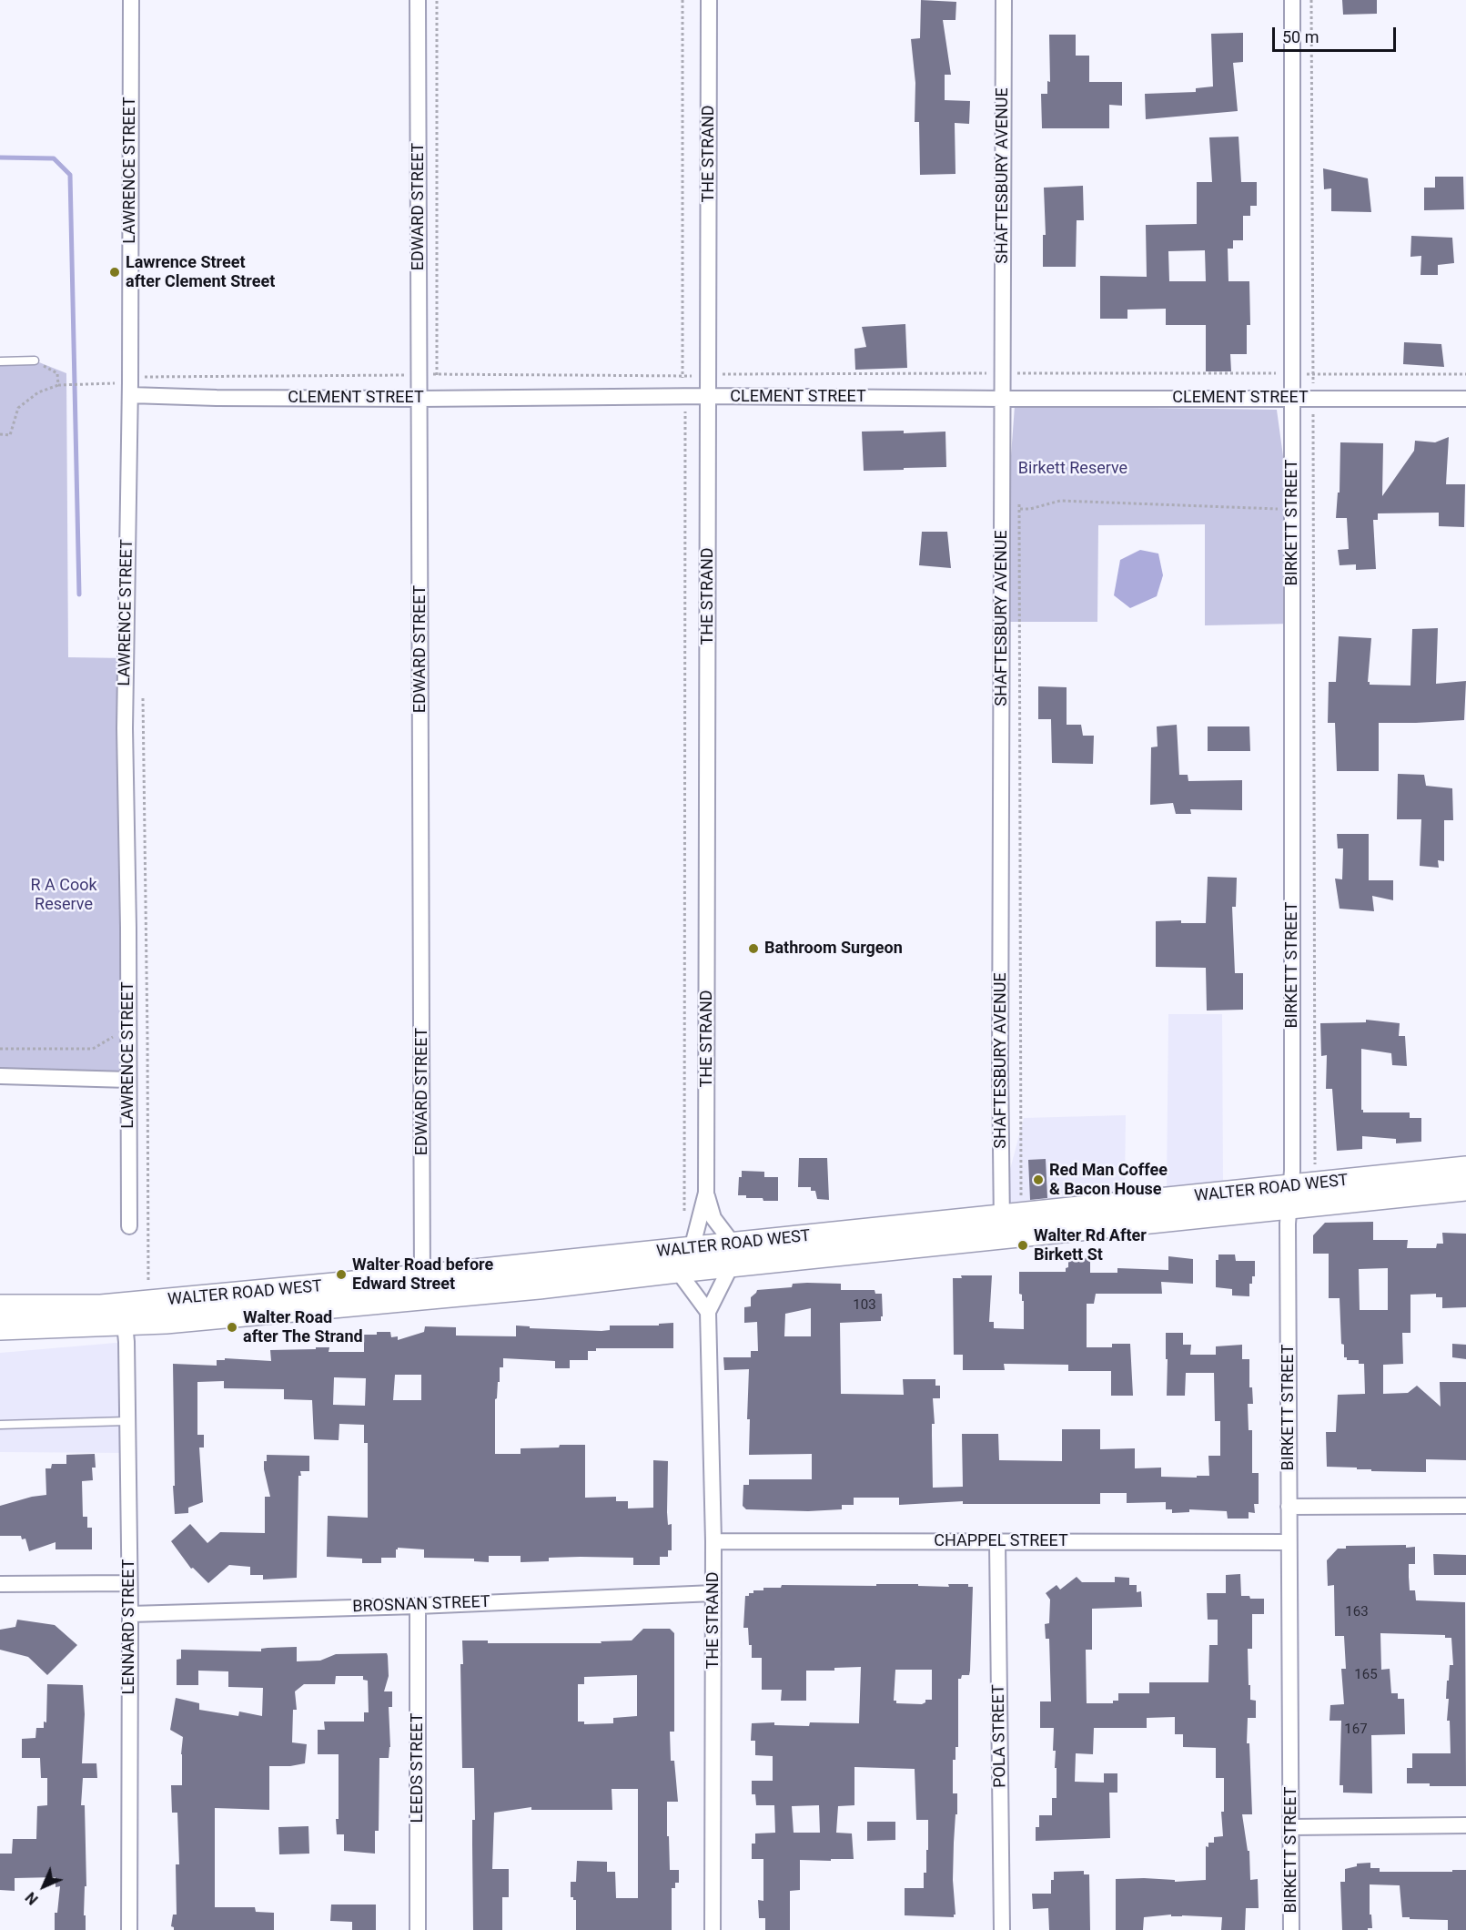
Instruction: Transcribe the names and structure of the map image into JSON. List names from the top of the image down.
{
  "streets": {
    "main road": ["WALTER ROAD WEST"],
    "street": [
      "THE STRAND",
      "LAWRENCE STREET",
      "SHAFTESBURY AVENUE",
      "EDWARD STREET",
      "CLEMENT STREET",
      "BIRKETT STREET",
      "CHAPPEL STREET",
      "BROSNAN STREET",
      "LENNARD STREET",
      "POLA STREET",
      "LEEDS STREET"
    ]
  },
  "crossings": [
    ["THE STRAND", "CLEMENT STREET"],
    ["THE STRAND", "WALTER ROAD WEST"],
    ["THE STRAND", "CHAPPEL STREET"],
    ["THE STRAND", "BROSNAN STREET"],
    ["LAWRENCE STREET", "CLEMENT STREET"],
    ["SHAFTESBURY AVENUE", "CLEMENT STREET"],
    ["SHAFTESBURY AVENUE", "WALTER ROAD WEST"],
    ["EDWARD STREET", "CLEMENT STREET"],
    ["EDWARD STREET", "WALTER ROAD WEST"],
    ["CLEMENT STREET", "BIRKETT STREET"],
    ["BIRKETT STREET", "WALTER ROAD WEST"],
    ["BIRKETT STREET", "CHAPPEL STREET"],
    ["WALTER ROAD WEST", "LENNARD STREET"],
    ["CHAPPEL STREET", "POLA STREET"],
    ["BROSNAN STREET", "LENNARD STREET"],
    ["BROSNAN STREET", "LEEDS STREET"]
  ],
  "parks": ["Birkett Reserve", "R A Cook Reserve"],
  "places": [
    "Lawrence Street after Clement Street",
    "Bathroom Surgeon",
    "Red Man Coffee & Bacon House",
    "Walter Rd After Birkett St",
    "Walter Road before Edward Street",
    "Walter Road after The Strand"
  ],
  "house_numbers": [
    "103",
    "163",
    "165",
    "167"
  ],
  "scale_bar": "50 m",
  "north": "bottom left"
}
